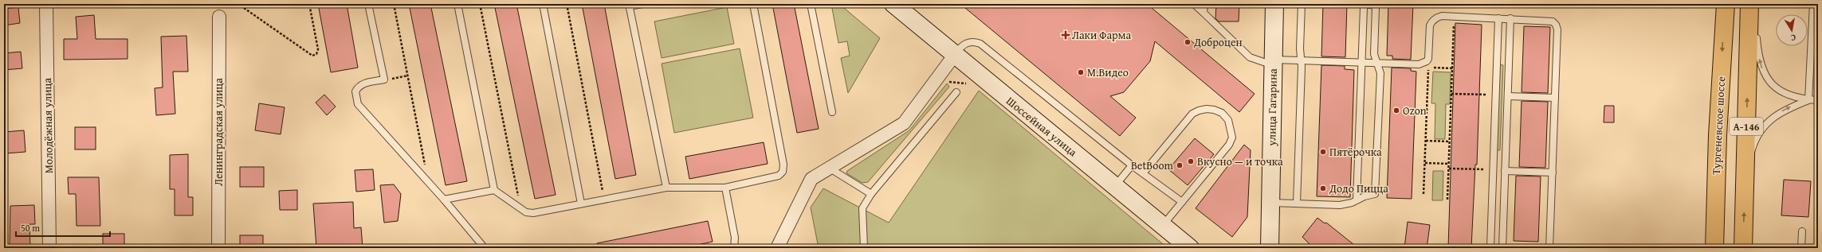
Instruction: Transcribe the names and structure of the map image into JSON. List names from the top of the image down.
{
  "streets": {
    "highway": ["Тургеневское шоссе", "А-146"],
    "main road": ["улица Гагарина", "Шоссейная улица"],
    "street": ["Молодёжная улица", "Ленинградская улица"]
  },
  "places": {
    "health": ["Лаки Фарма"],
    "other": [
      "Доброцен",
      "М.Видео",
      "Ozon",
      "Пятёрочка",
      "Вкусно — и точка",
      "BetBoom",
      "Додо Пицца"
    ]
  },
  "scale_bar": "50 m",
  "north": "bottom"
}
